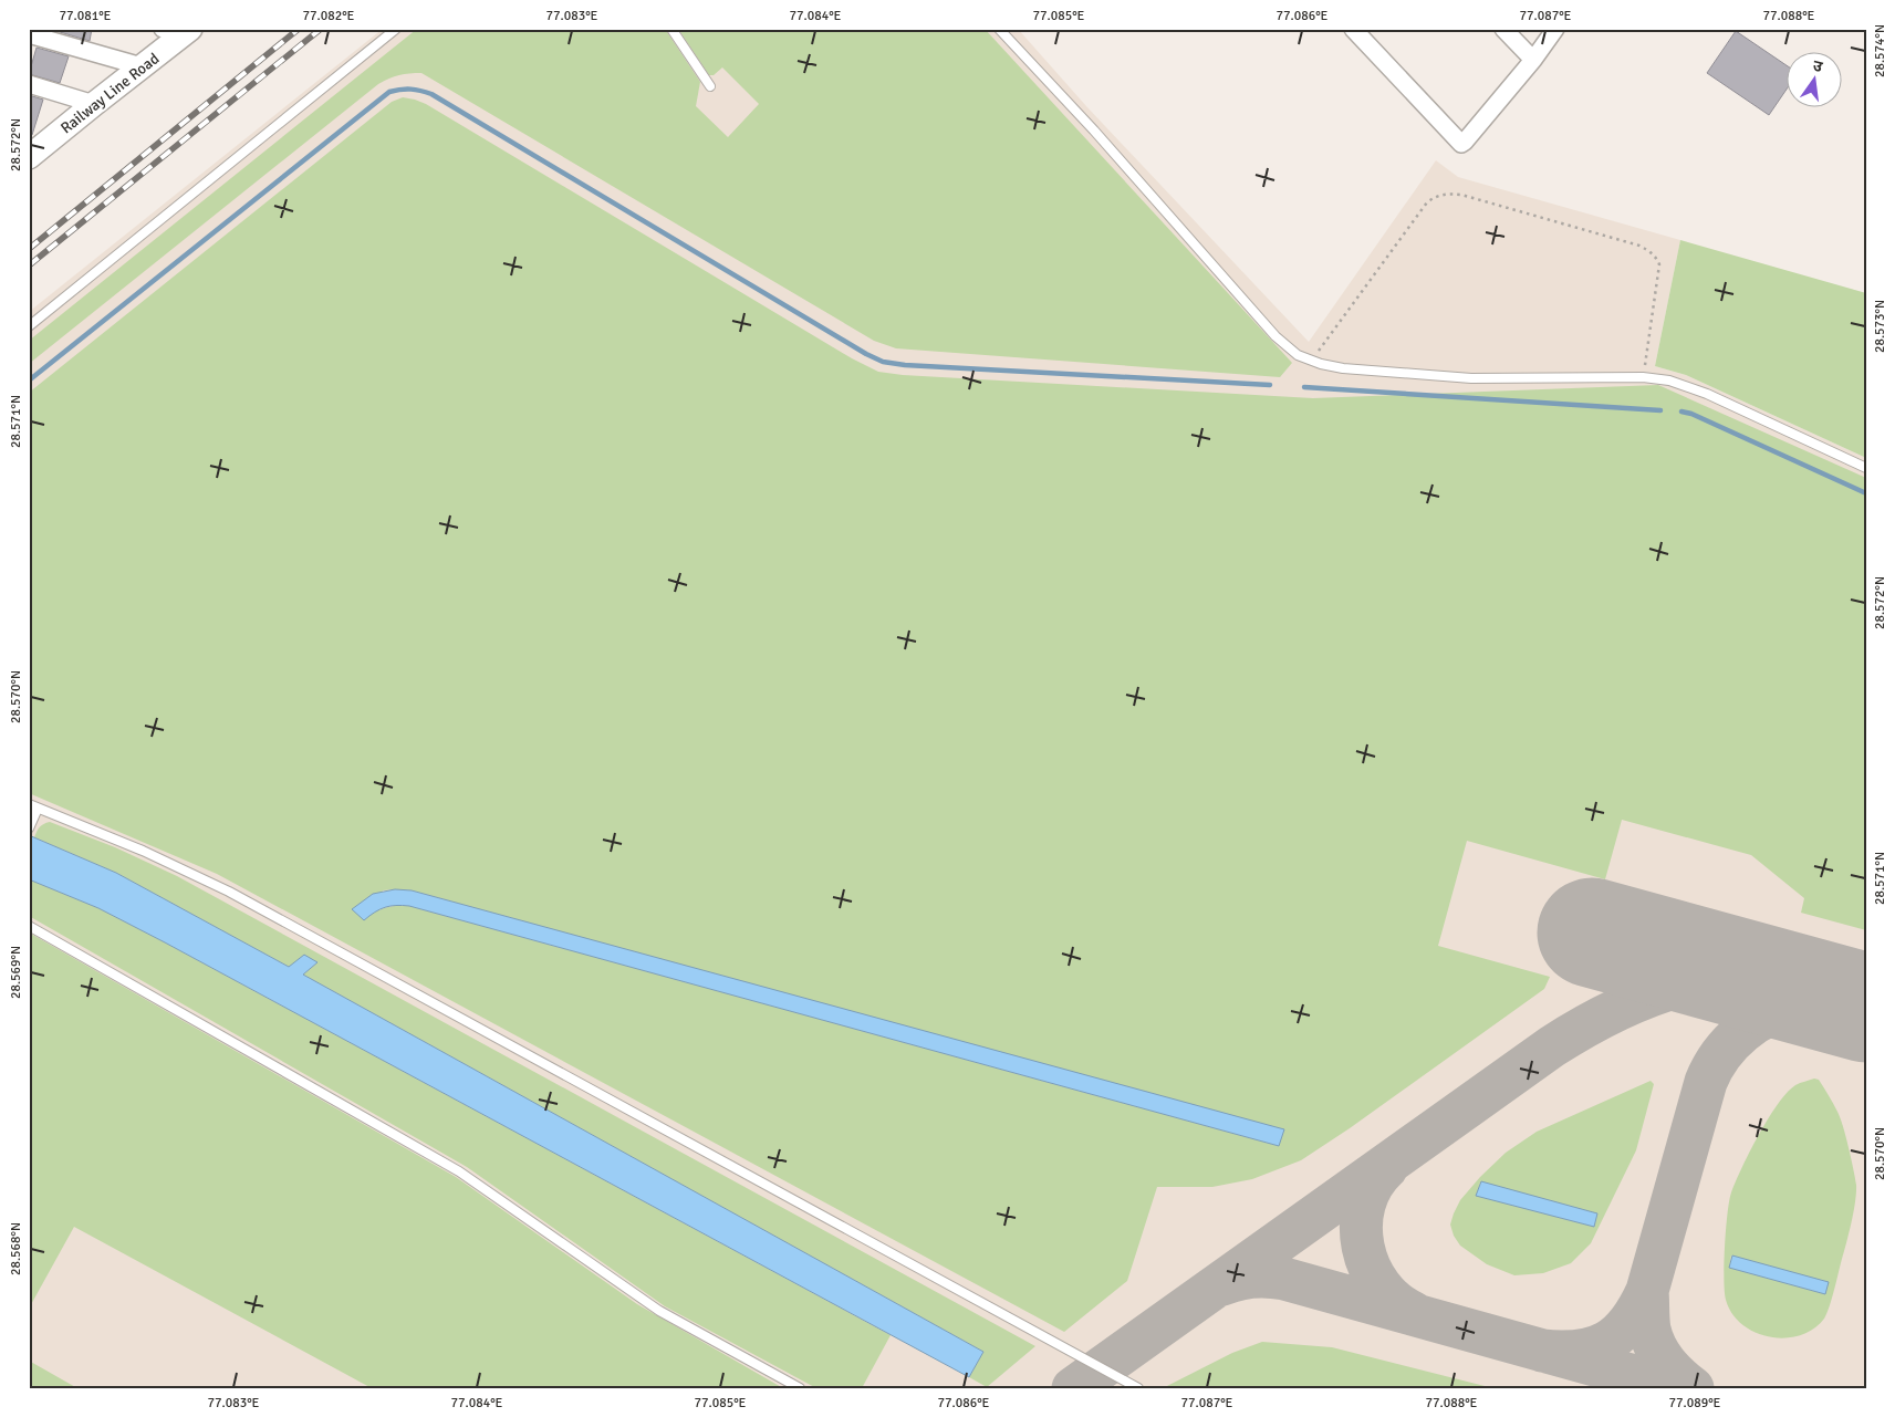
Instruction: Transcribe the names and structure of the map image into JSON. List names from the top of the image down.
{
  "streets": {
    "street": ["Railway Line Road"]
  },
  "north": "top",
  "coordinates": [
    "77.081°E",
    "77.082°E",
    "77.083°E",
    "77.084°E",
    "77.085°E",
    "77.086°E",
    "77.087°E",
    "77.088°E",
    "28.574°N",
    "28.572°N",
    "28.573°N",
    "28.571°N",
    "28.570°N",
    "28.569°N",
    "28.568°N",
    "77.089°E"
  ]
}
